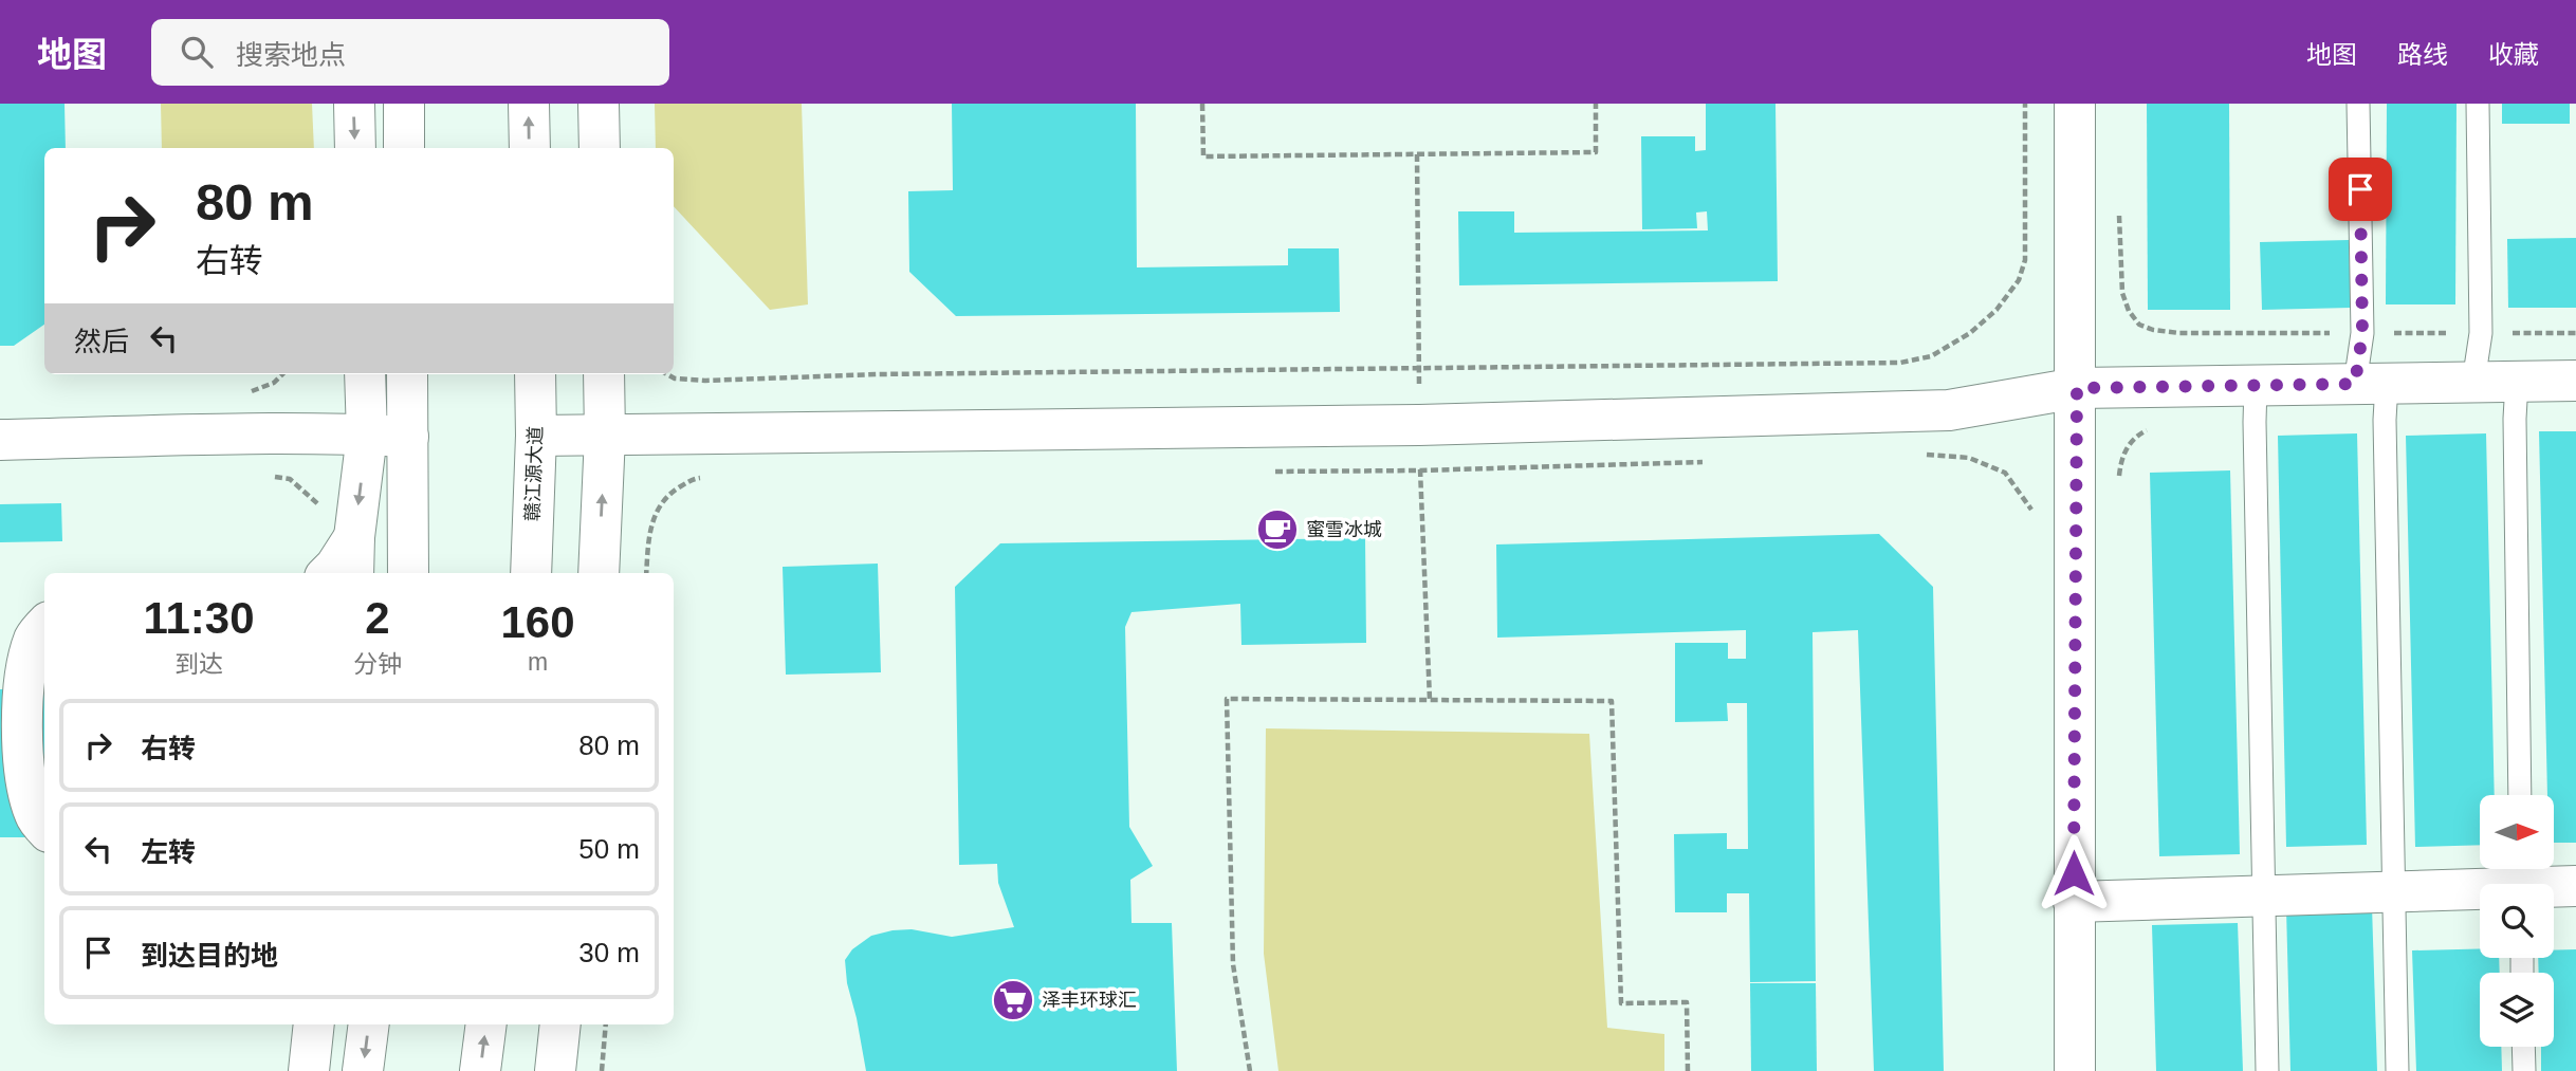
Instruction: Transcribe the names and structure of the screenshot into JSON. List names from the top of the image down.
{
  "streets": {
    "street": ["赣江源大道"]
  },
  "places": {
    "cafe": ["蜜雪冰城"],
    "supermarket": ["泽丰环球汇"]
  },
  "north": "right",
  "page": {
    "header": "地图",
    "search": "搜索地点",
    "nav": ["地图", "路线", "收藏"],
    "turn": ["80 m", "右转"],
    "then": "然后",
    "eta": [
      "11:30",
      "到达",
      "2",
      "分钟",
      "160",
      "m"
    ],
    "list": [
      {
        "name": "右转",
        "value": "80 m"
      },
      {
        "name": "左转",
        "value": "50 m"
      },
      {
        "name": "到达目的地",
        "value": "30 m"
      }
    ]
  }
}
